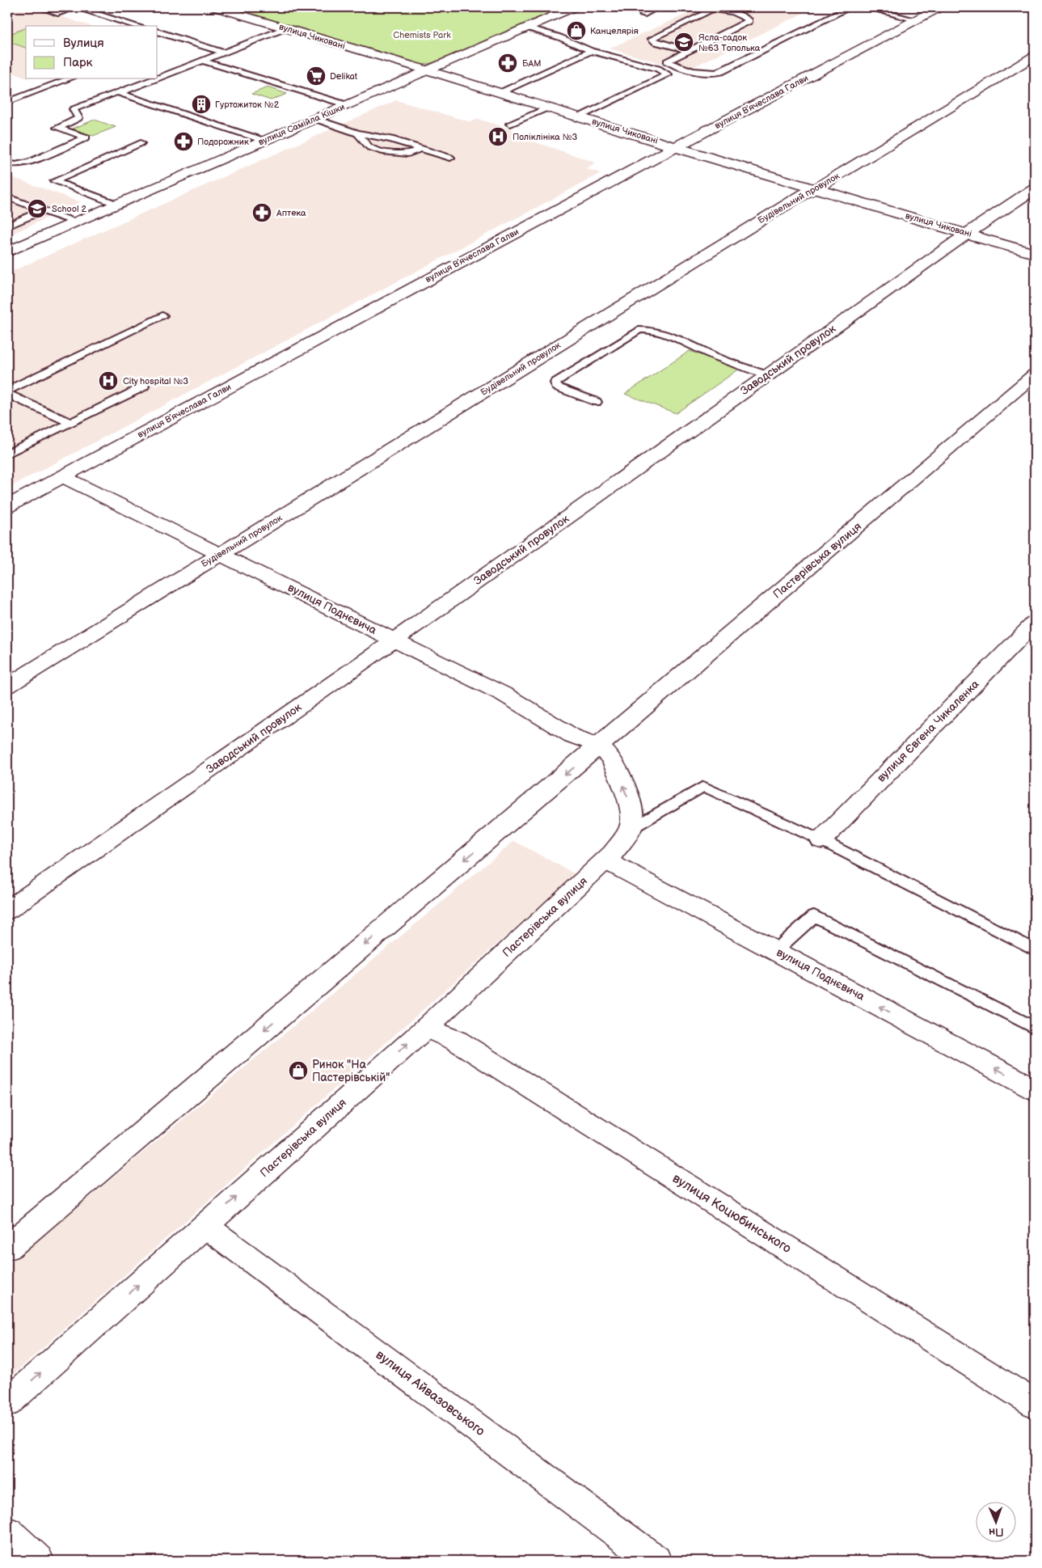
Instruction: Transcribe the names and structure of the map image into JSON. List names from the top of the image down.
{
  "streets": {
    "street": [
      "вулиця Чиковані",
      "вулиця Вʼячеслава Галви",
      "вулиця Самійла Кішки",
      "Будівельний провулок",
      "Заводський провулок",
      "Пастерівська вулиця",
      "вулиця Поднєвича",
      "вулиця Євгена Чикаленка",
      "вулиця Коцюбинського",
      "вулиця Айвазовського"
    ]
  },
  "crossings": [
    ["вулиця Чиковані", "вулиця Вʼячеслава Галви"],
    ["вулиця Чиковані", "вулиця Самійла Кішки"],
    ["вулиця Чиковані", "Будівельний провулок"],
    ["вулиця Чиковані", "Заводський провулок"],
    ["вулиця Вʼячеслава Галви", "вулиця Поднєвича"],
    ["Будівельний провулок", "вулиця Поднєвича"],
    ["Заводський провулок", "вулиця Поднєвича"],
    ["Пастерівська вулиця", "вулиця Поднєвича"],
    ["Пастерівська вулиця", "вулиця Коцюбинського"],
    ["Пастерівська вулиця", "вулиця Айвазовського"]
  ],
  "parks": ["Chemists Park"],
  "places": {
    "shop": ["Канцелярія", "Ринок \"На Пастерівській\""],
    "school or university": ["Ясла-садок №63 Тополька", "School 2"],
    "pharmacy": ["БАМ", "Подорожник", "Аптека"],
    "supermarket": ["Delikat"],
    "building": ["Гуртожиток №2"],
    "hospital": ["Поліклініка №3", "City hospital №3"]
  },
  "legend": ["Вулиця", "Парк"],
  "north": "bottom"
}
